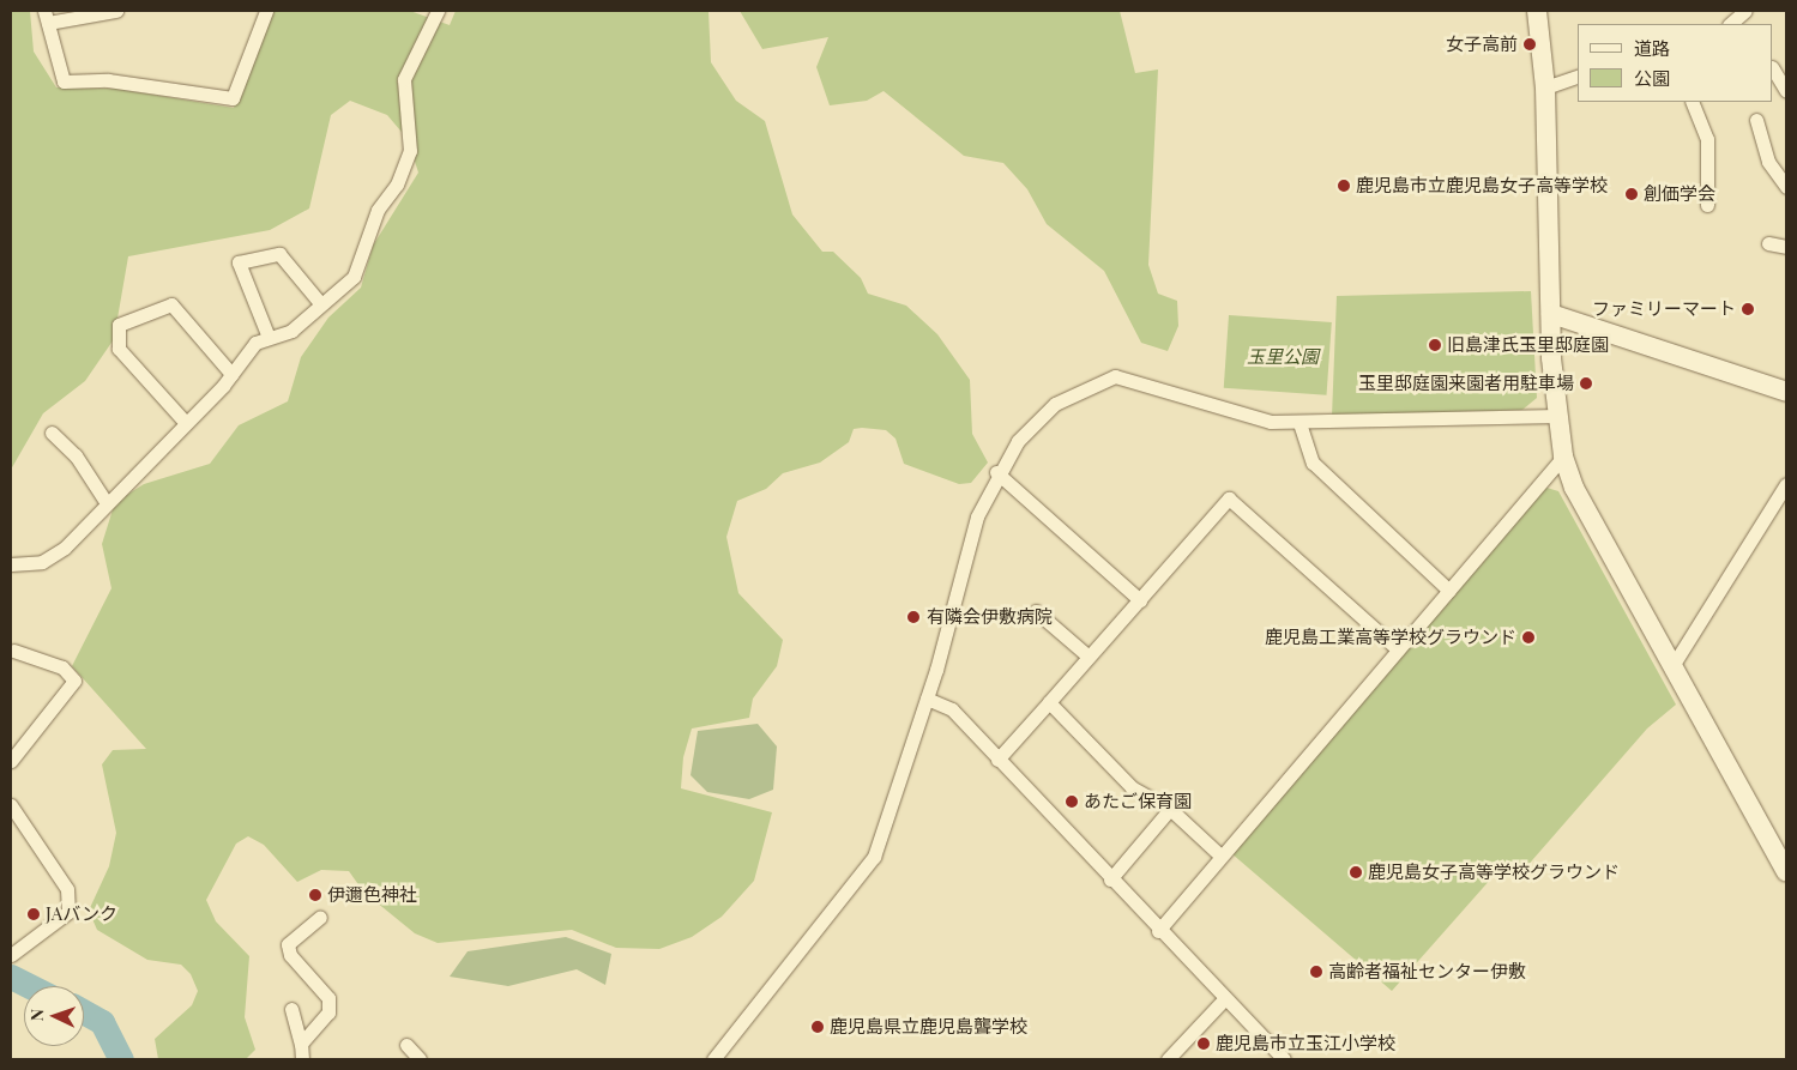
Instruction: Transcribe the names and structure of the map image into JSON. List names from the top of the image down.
{
  "parks": ["玉里公園"],
  "places": [
    "女子高前",
    "鹿児島市立鹿児島女子高等学校",
    "創価学会",
    "ファミリーマート",
    "旧島津氏玉里邸庭園",
    "玉里邸庭園来園者用駐車場",
    "有隣会伊敷病院",
    "鹿児島工業高等学校グラウンド",
    "あたご保育園",
    "鹿児島女子高等学校グラウンド",
    "伊邇色神社",
    "JAバンク",
    "高齢者福祉センター伊敷",
    "鹿児島県立鹿児島聾学校",
    "鹿児島市立玉江小学校"
  ],
  "legend": ["道路", "公園"],
  "north": "left"
}
